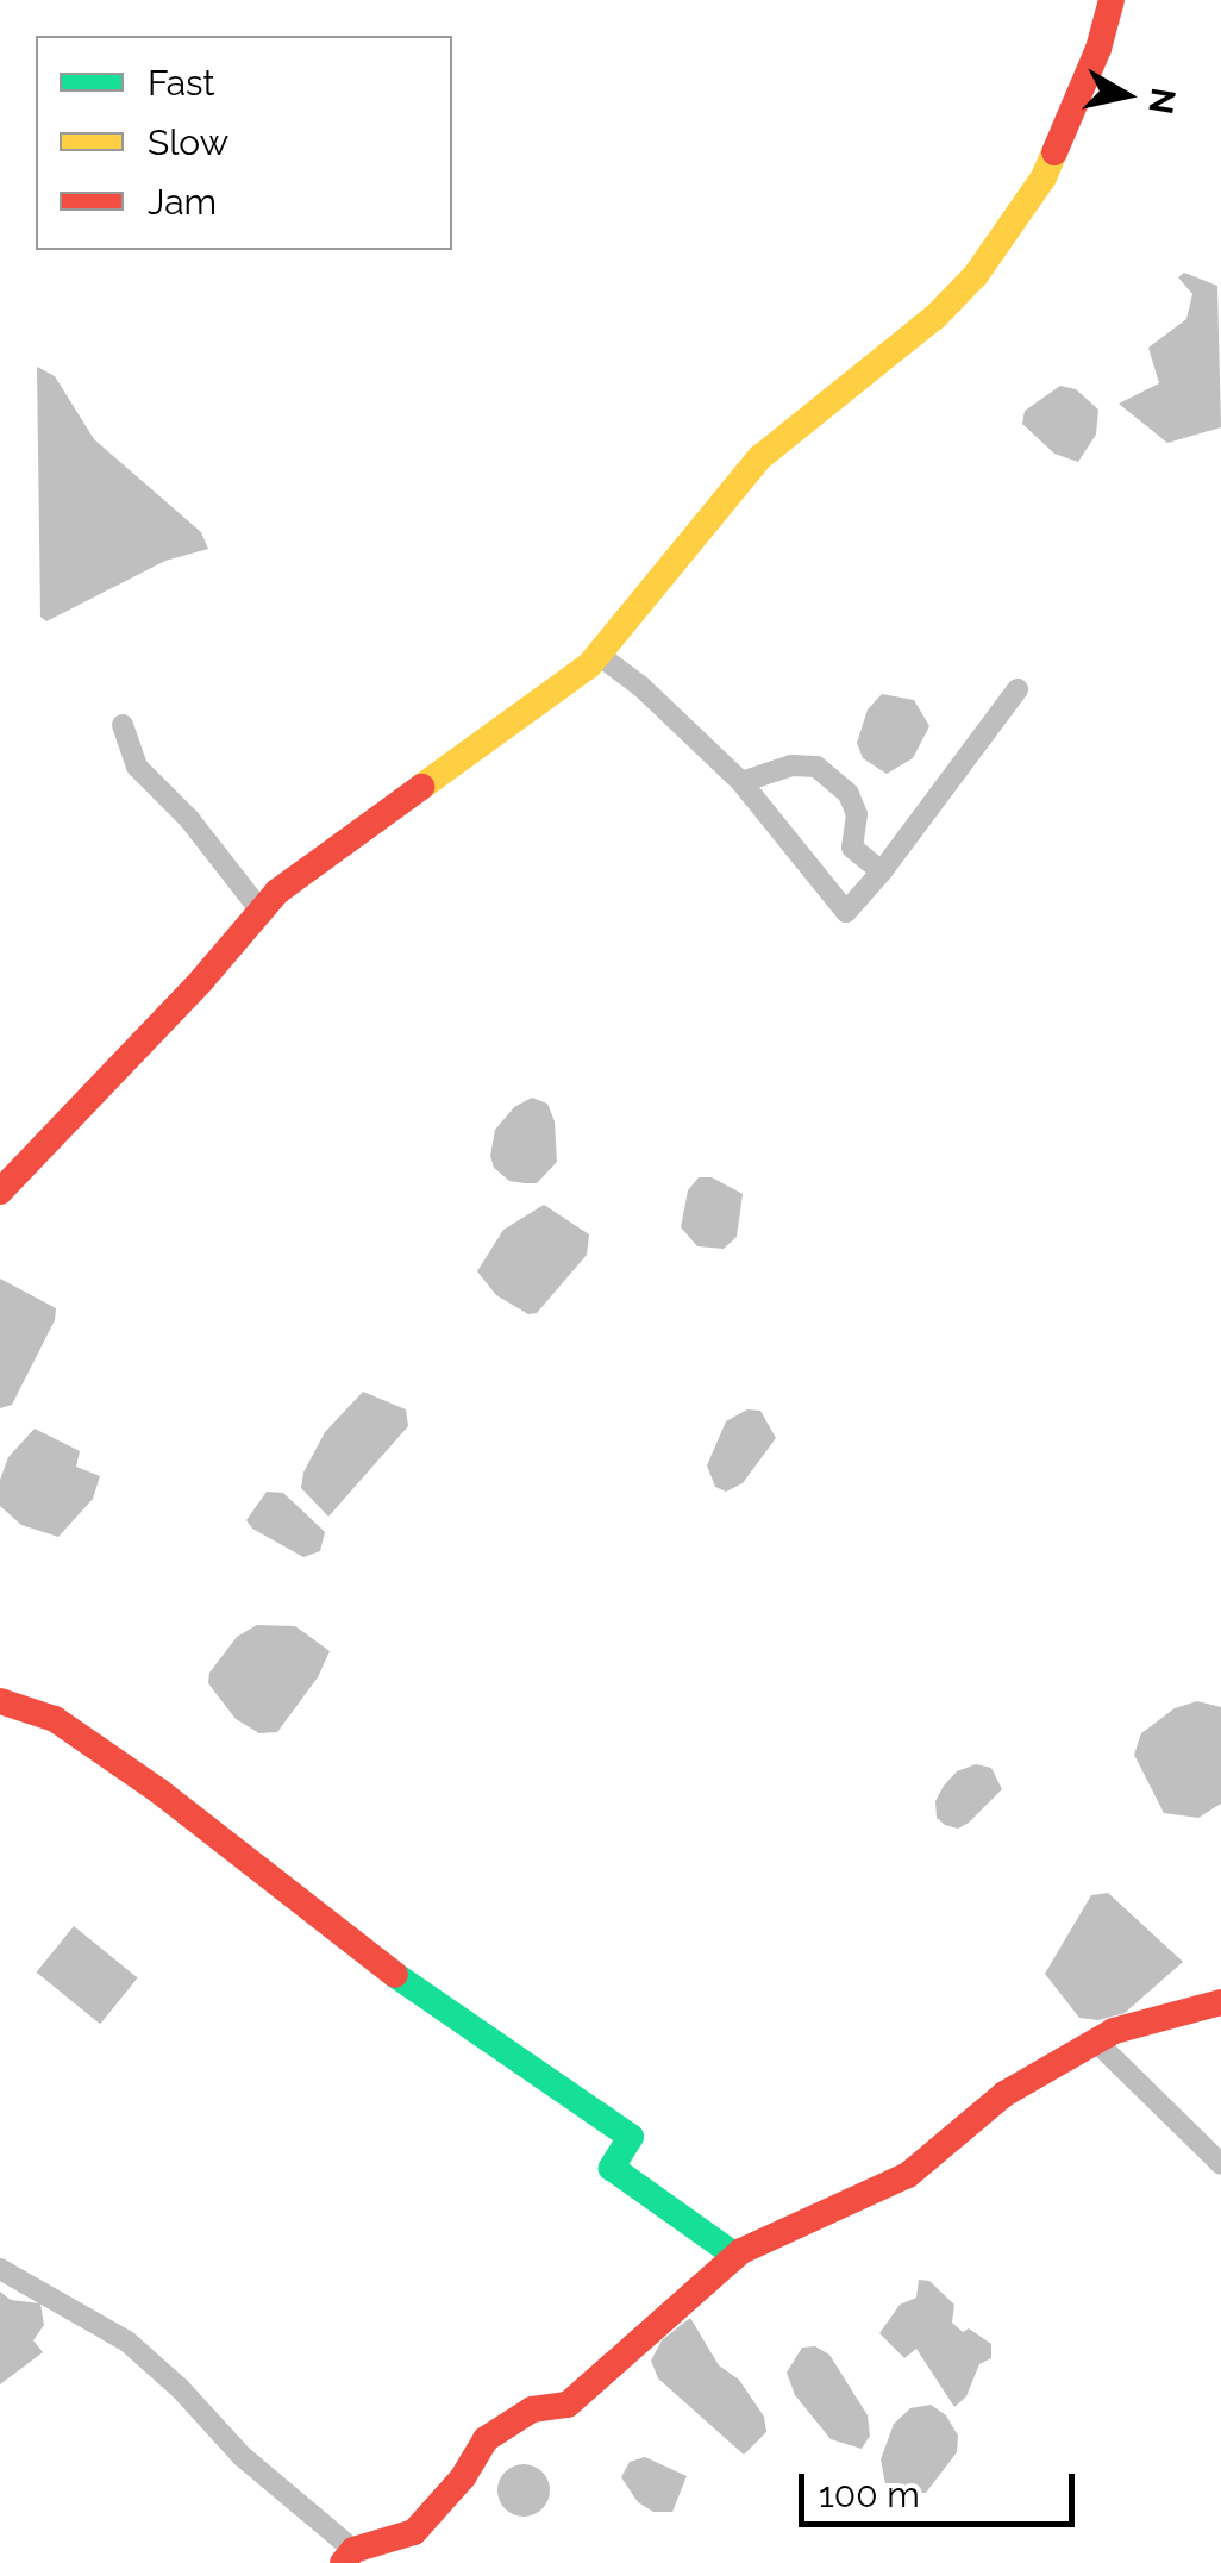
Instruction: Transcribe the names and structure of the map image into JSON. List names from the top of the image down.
{
  "legend": ["Fast", "Slow", "Jam"],
  "scale_bar": "100 m",
  "north": "right"
}
